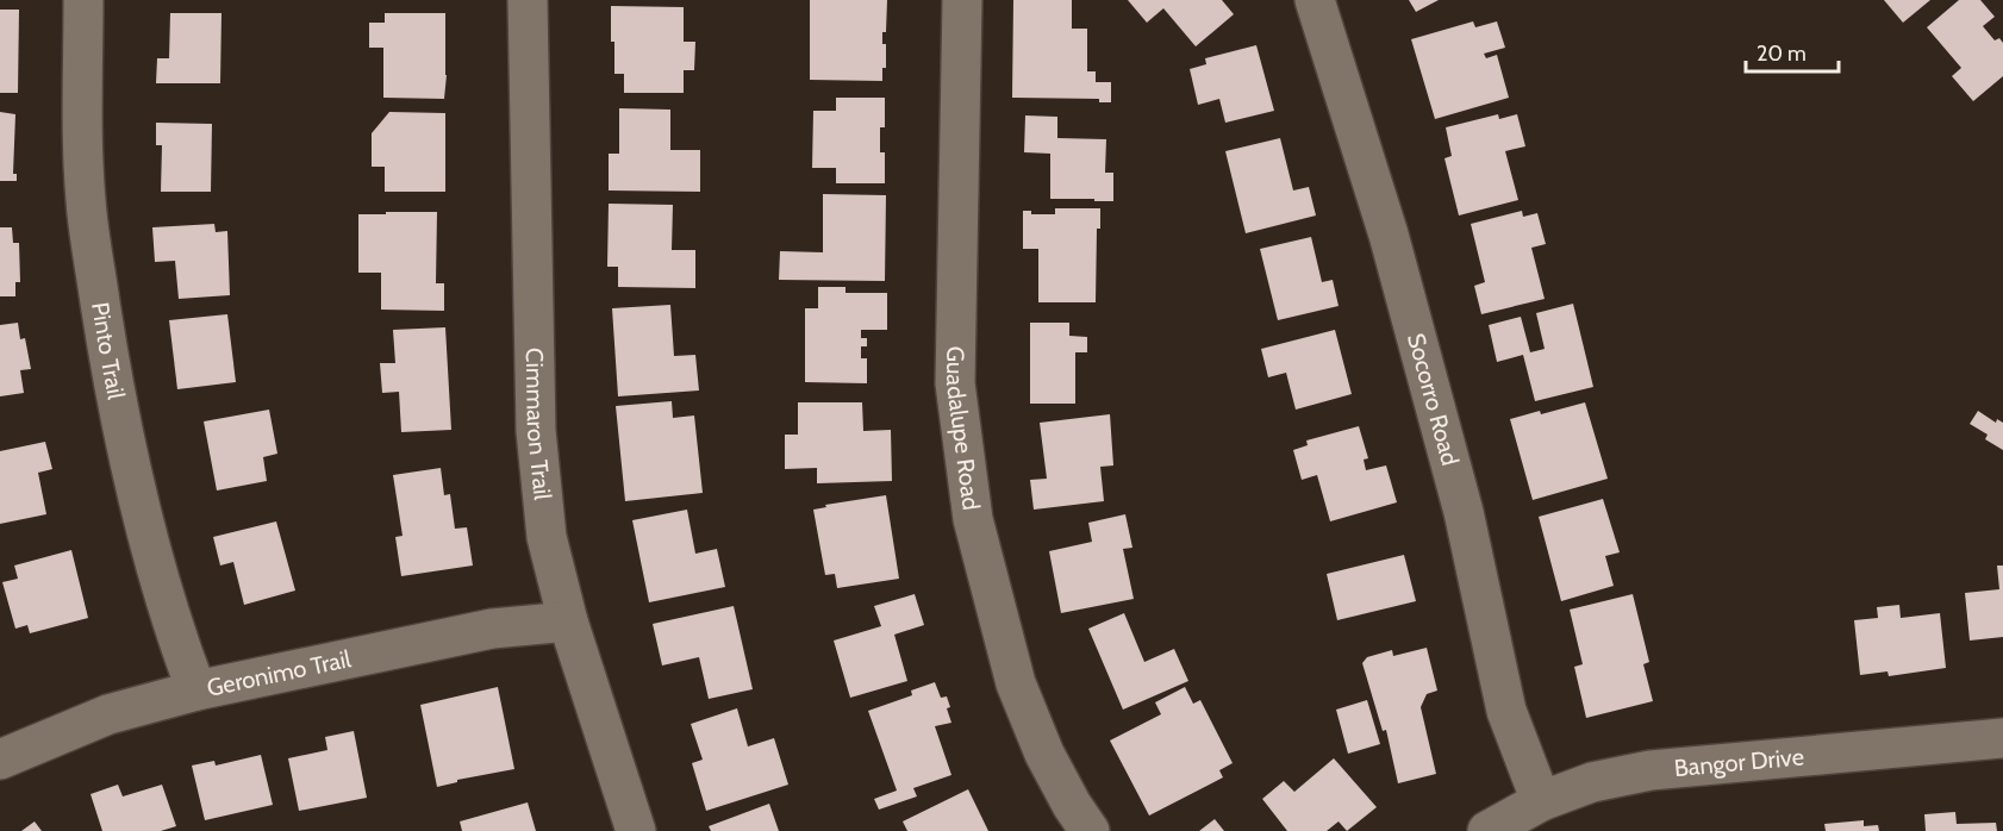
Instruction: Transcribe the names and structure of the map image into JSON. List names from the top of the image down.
{
  "streets": {
    "street": [
      "Pinto Trail",
      "Socorro Road",
      "Cimmaron Trail",
      "Guadalupe Road",
      "Geronimo Trail",
      "Bangor Drive"
    ]
  },
  "crossings": [
    ["Pinto Trail", "Geronimo Trail"],
    ["Socorro Road", "Bangor Drive"],
    ["Cimmaron Trail", "Geronimo Trail"]
  ],
  "scale_bar": "20 m"
}
